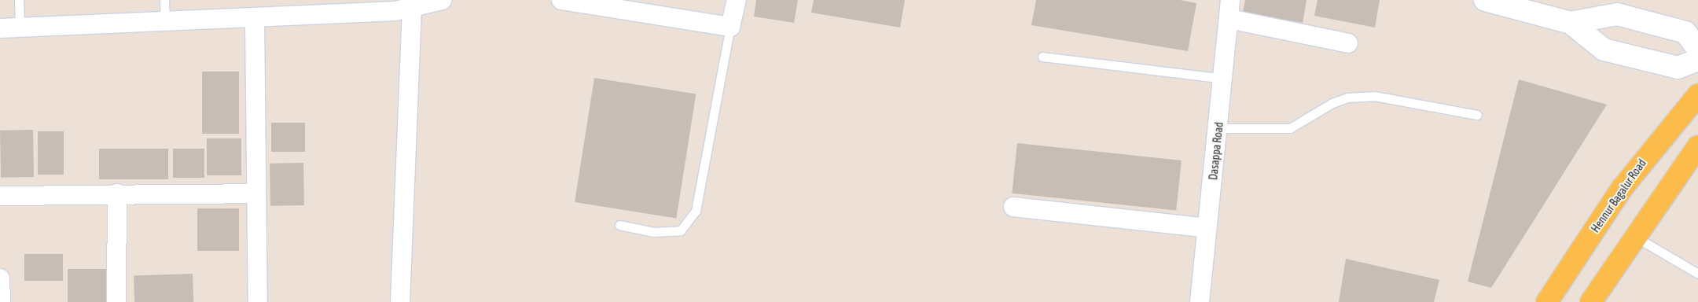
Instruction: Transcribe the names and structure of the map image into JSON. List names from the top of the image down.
{
  "streets": {
    "main road": ["Hennur Bagalur Road"],
    "street": ["Dasappa Road"]
  }
}
